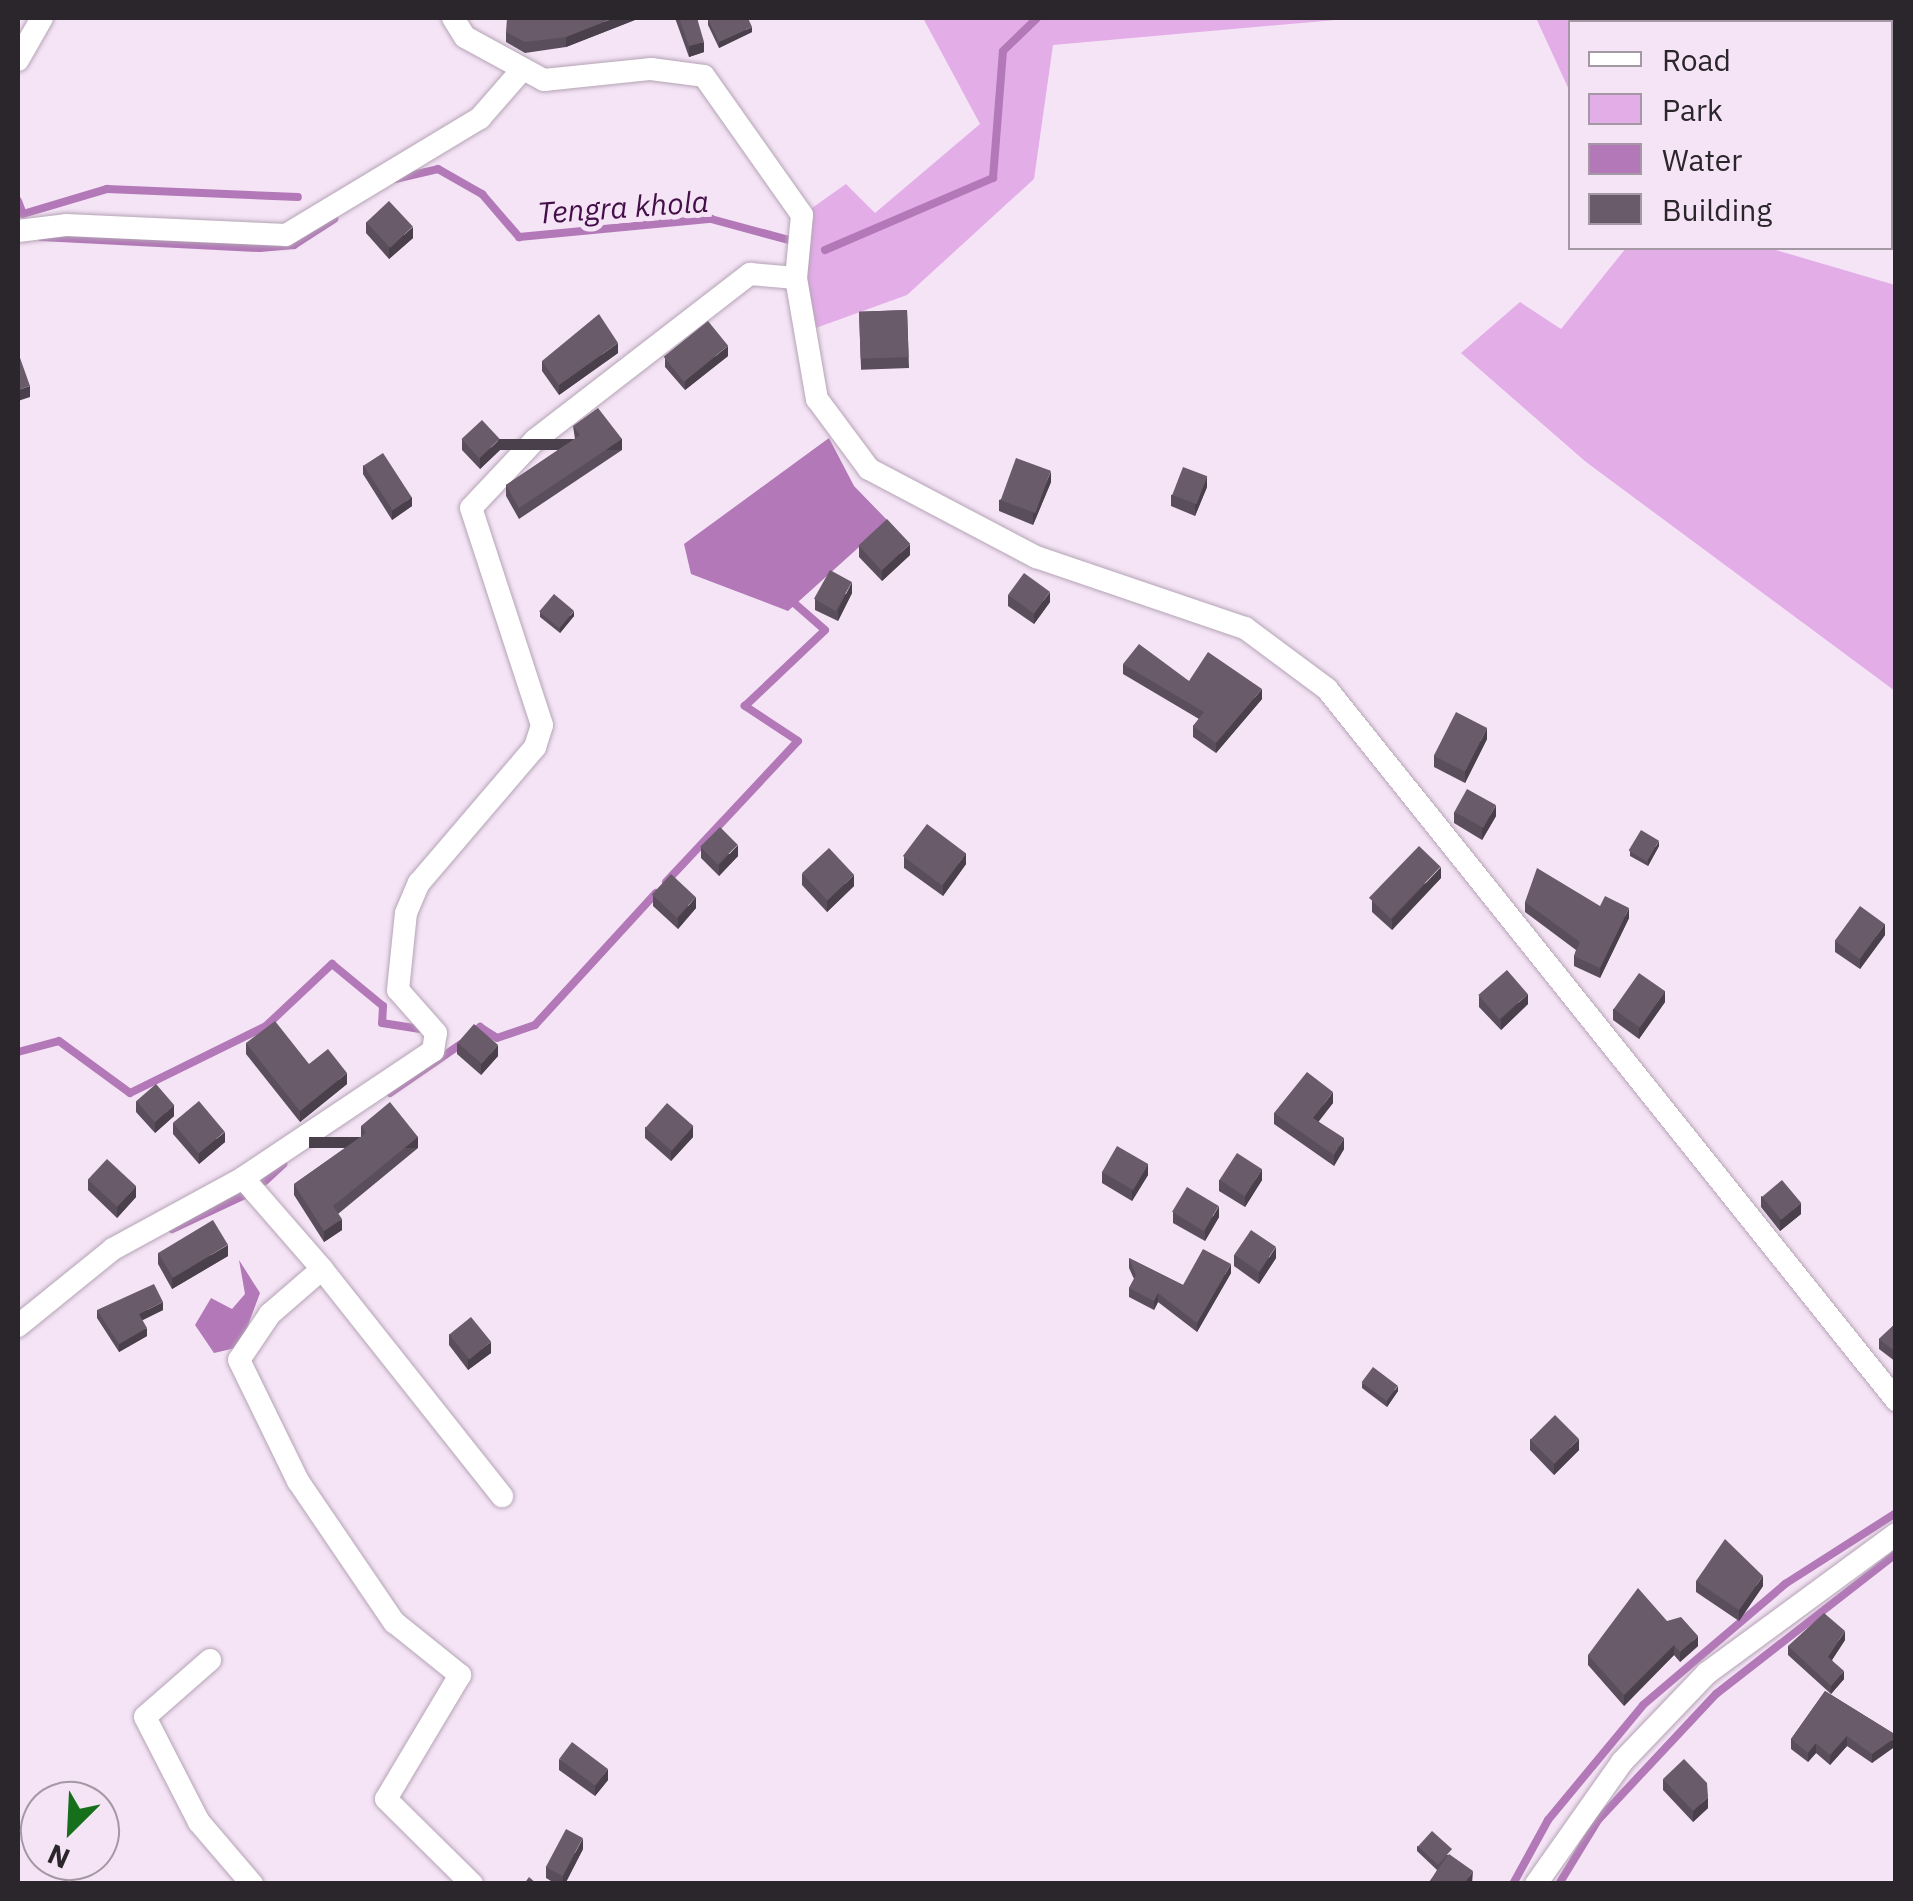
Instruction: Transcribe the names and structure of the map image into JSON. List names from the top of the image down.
{
  "water": ["Tengra khola"],
  "legend": [
    "Road",
    "Park",
    "Water",
    "Building"
  ],
  "north": "bottom left"
}
